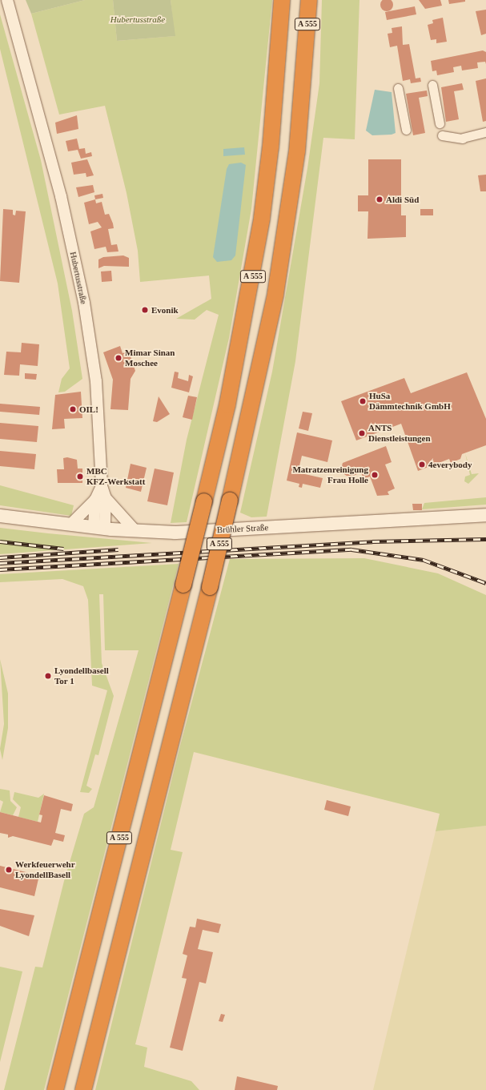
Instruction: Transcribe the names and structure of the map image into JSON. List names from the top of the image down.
{
  "streets": {
    "highway": ["A 555"],
    "main road": ["Brühler Straße"],
    "street": ["Hubertusstraße"]
  },
  "crossings": [
    ["Hubertusstraße", "Brühler Straße"]
  ],
  "parks": ["Hubertusstraße"],
  "places": [
    "Aldi Süd",
    "Evonik",
    "Mimar Sinan Moschee",
    "HuSa Dämmtechnik GmbH",
    "OIL!",
    "ANTS Dienstleistungen",
    "4everybody",
    "Matratzenreinigung Frau Holle",
    "MBC KFZ-Werkstatt",
    "Lyondellbasell Tor 1",
    "Werkfeuerwehr LyondellBasell"
  ]
}
